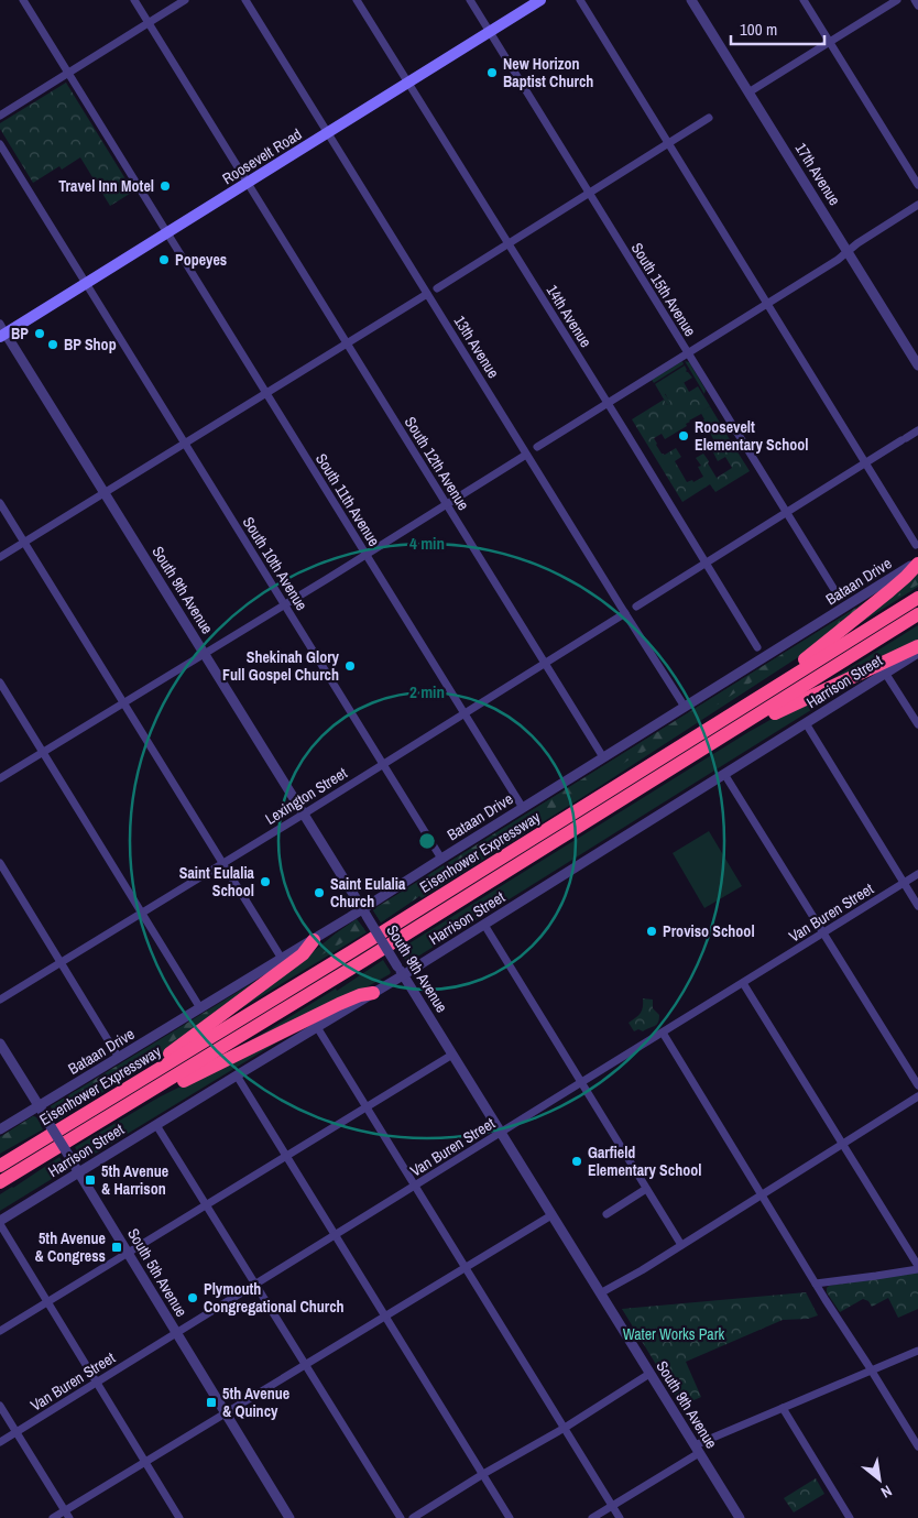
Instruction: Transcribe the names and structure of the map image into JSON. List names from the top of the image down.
{
  "streets": {
    "highway": ["Eisenhower Expressway"],
    "main road": ["Roosevelt Road"],
    "street": [
      "17th Avenue",
      "South 15th Avenue",
      "14th Avenue",
      "13th Avenue",
      "South 12th Avenue",
      "South 11th Avenue",
      "South 10th Avenue",
      "Bataan Drive",
      "South 9th Avenue",
      "Harrison Street",
      "Lexington Street",
      "Van Buren Street",
      "South 5th Avenue"
    ]
  },
  "crossings": [
    ["Roosevelt Road", "South 15th Avenue"],
    ["Roosevelt Road", "14th Avenue"],
    ["Roosevelt Road", "13th Avenue"],
    ["Roosevelt Road", "South 12th Avenue"],
    ["Roosevelt Road", "South 11th Avenue"],
    ["Roosevelt Road", "South 10th Avenue"],
    ["Roosevelt Road", "South 9th Avenue"],
    ["13th Avenue", "Bataan Drive"],
    ["13th Avenue", "Lexington Street"],
    ["South 12th Avenue", "Bataan Drive"],
    ["South 12th Avenue", "Lexington Street"],
    ["South 11th Avenue", "Bataan Drive"],
    ["South 11th Avenue", "Lexington Street"],
    ["South 10th Avenue", "Bataan Drive"],
    ["South 10th Avenue", "Lexington Street"],
    ["Bataan Drive", "South 9th Avenue"],
    ["Bataan Drive", "South 5th Avenue"],
    ["South 9th Avenue", "Harrison Street"],
    ["South 9th Avenue", "Lexington Street"],
    ["South 9th Avenue", "Van Buren Street"],
    ["Harrison Street", "South 5th Avenue"],
    ["Van Buren Street", "South 5th Avenue"]
  ],
  "parks": ["Water Works Park"],
  "places": {
    "other": [
      "New Horizon Baptist Church",
      "Travel Inn Motel",
      "Popeyes",
      "BP",
      "BP Shop",
      "Roosevelt Elementary School",
      "Shekinah Glory Full Gospel Church",
      "Saint Eulalia School",
      "Saint Eulalia Church",
      "Proviso School",
      "Garfield Elementary School",
      "Plymouth Congregational Church"
    ],
    "transit": ["5th Avenue & Harrison", "5th Avenue & Congress", "5th Avenue & Quincy"]
  },
  "scale_bar": "100 m",
  "north": "bottom right",
  "rings": ["4 min", "2 min"]
}
